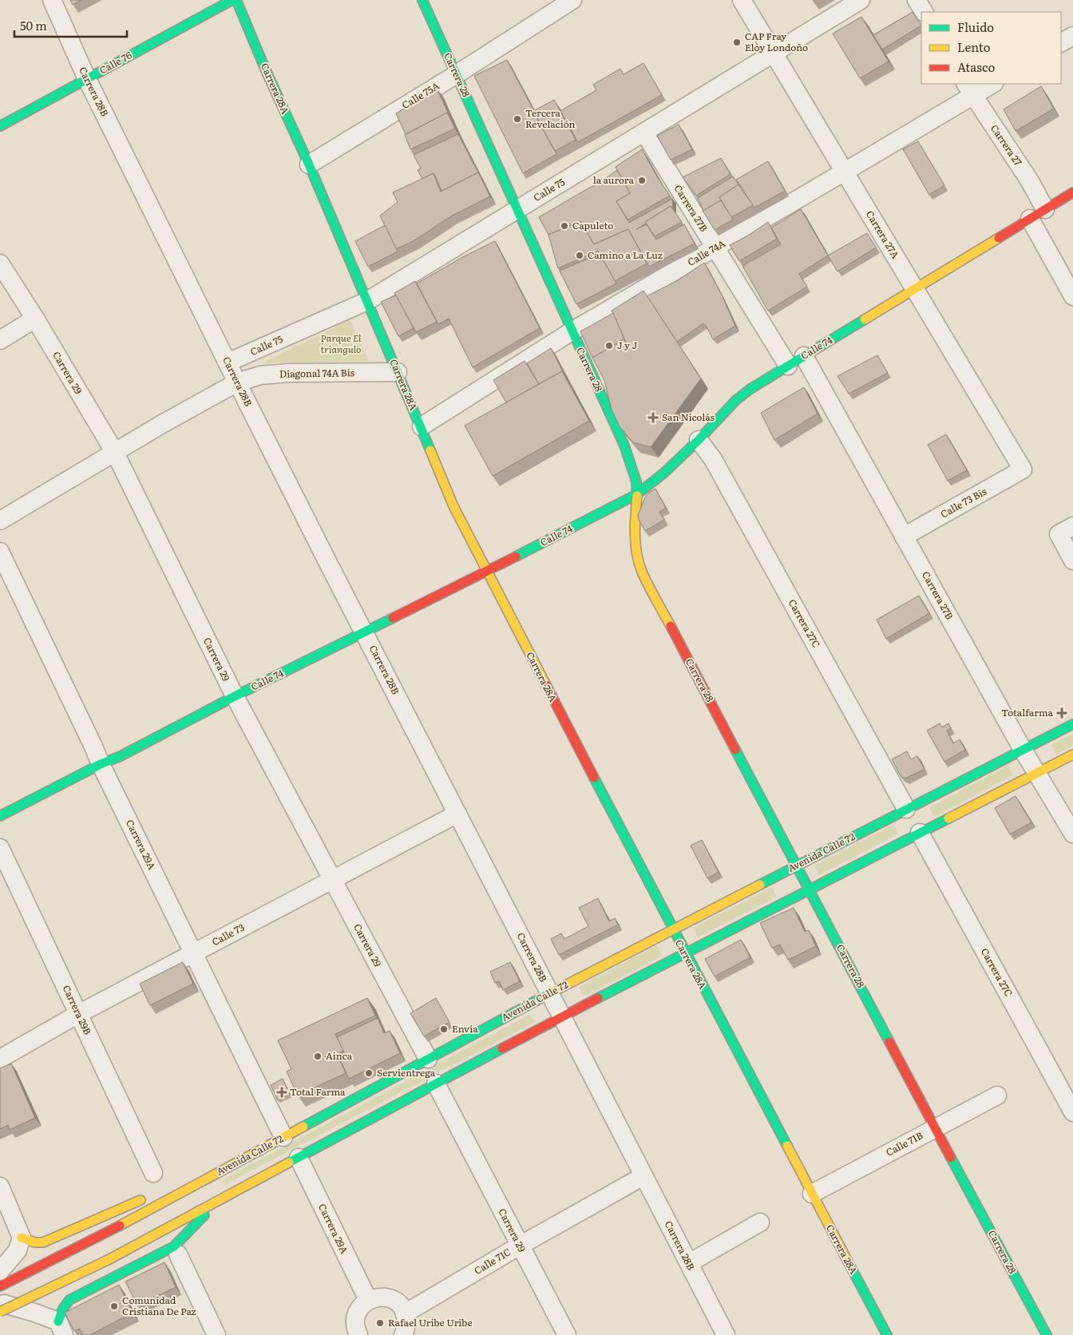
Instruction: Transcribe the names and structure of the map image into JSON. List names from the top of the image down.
{
  "streets": {
    "street": [
      "Calle 76",
      "Carrera 28",
      "Carrera 28A",
      "Carrera 28B",
      "Calle 75A",
      "Carrera 27",
      "Calle 75",
      "Carrera 27B",
      "Carrera 27A",
      "Calle 74A",
      "Calle 74",
      "Carrera 29",
      "Diagonal 74A Bis",
      "Calle 73 Bis",
      "Carrera 27C",
      "Carrera 29A",
      "Avenida Calle 72",
      "Calle 73",
      "Carrera 29B",
      "Calle 71B",
      "Calle 71C"
    ]
  },
  "crossings": [
    ["Calle 76", "Carrera 28B"],
    ["Carrera 28", "Calle 75A"],
    ["Carrera 28", "Calle 75"],
    ["Carrera 28", "Calle 74A"],
    ["Carrera 28", "Calle 74"],
    ["Carrera 28", "Avenida Calle 72"],
    ["Carrera 28", "Calle 71B"],
    ["Carrera 28A", "Calle 75A"],
    ["Carrera 28A", "Calle 75"],
    ["Carrera 28A", "Calle 74A"],
    ["Carrera 28A", "Calle 74"],
    ["Carrera 28A", "Diagonal 74A Bis"],
    ["Carrera 28A", "Avenida Calle 72"],
    ["Carrera 28A", "Calle 71B"],
    ["Carrera 28B", "Calle 75"],
    ["Carrera 28B", "Calle 74"],
    ["Carrera 28B", "Diagonal 74A Bis"],
    ["Carrera 28B", "Avenida Calle 72"],
    ["Carrera 28B", "Calle 73"],
    ["Carrera 28B", "Calle 71C"],
    ["Carrera 27", "Calle 74A"],
    ["Carrera 27", "Calle 74"],
    ["Calle 75", "Carrera 27B"],
    ["Calle 75", "Carrera 27A"],
    ["Carrera 27B", "Calle 74A"],
    ["Carrera 27B", "Calle 74"],
    ["Carrera 27B", "Calle 73 Bis"],
    ["Carrera 27B", "Avenida Calle 72"],
    ["Carrera 27A", "Calle 74A"],
    ["Carrera 27A", "Calle 74"],
    ["Carrera 27A", "Calle 73 Bis"],
    ["Calle 74", "Carrera 29"],
    ["Calle 74", "Carrera 27C"],
    ["Calle 74", "Carrera 29A"],
    ["Carrera 29", "Avenida Calle 72"],
    ["Carrera 29", "Calle 73"],
    ["Carrera 29", "Calle 71C"],
    ["Carrera 27C", "Avenida Calle 72"],
    ["Carrera 29A", "Avenida Calle 72"],
    ["Carrera 29A", "Calle 73"],
    ["Calle 73", "Carrera 29B"]
  ],
  "parks": ["Parque El triangulo"],
  "places": {
    "other": [
      "CAP Fray Eloy Londoño",
      "Tercera Revelación",
      "la aurora",
      "Capuleto",
      "Camino a La Luz",
      "J y J",
      "Envía",
      "Ainca",
      "Servientrega",
      "Comunidad Cristiana De Paz",
      "Rafael Uribe Uribe"
    ],
    "health": ["San Nicolás", "Totalfarma", "Total Farma"]
  },
  "legend": ["Fluido", "Lento", "Atasco"],
  "scale_bar": "50 m"
}
